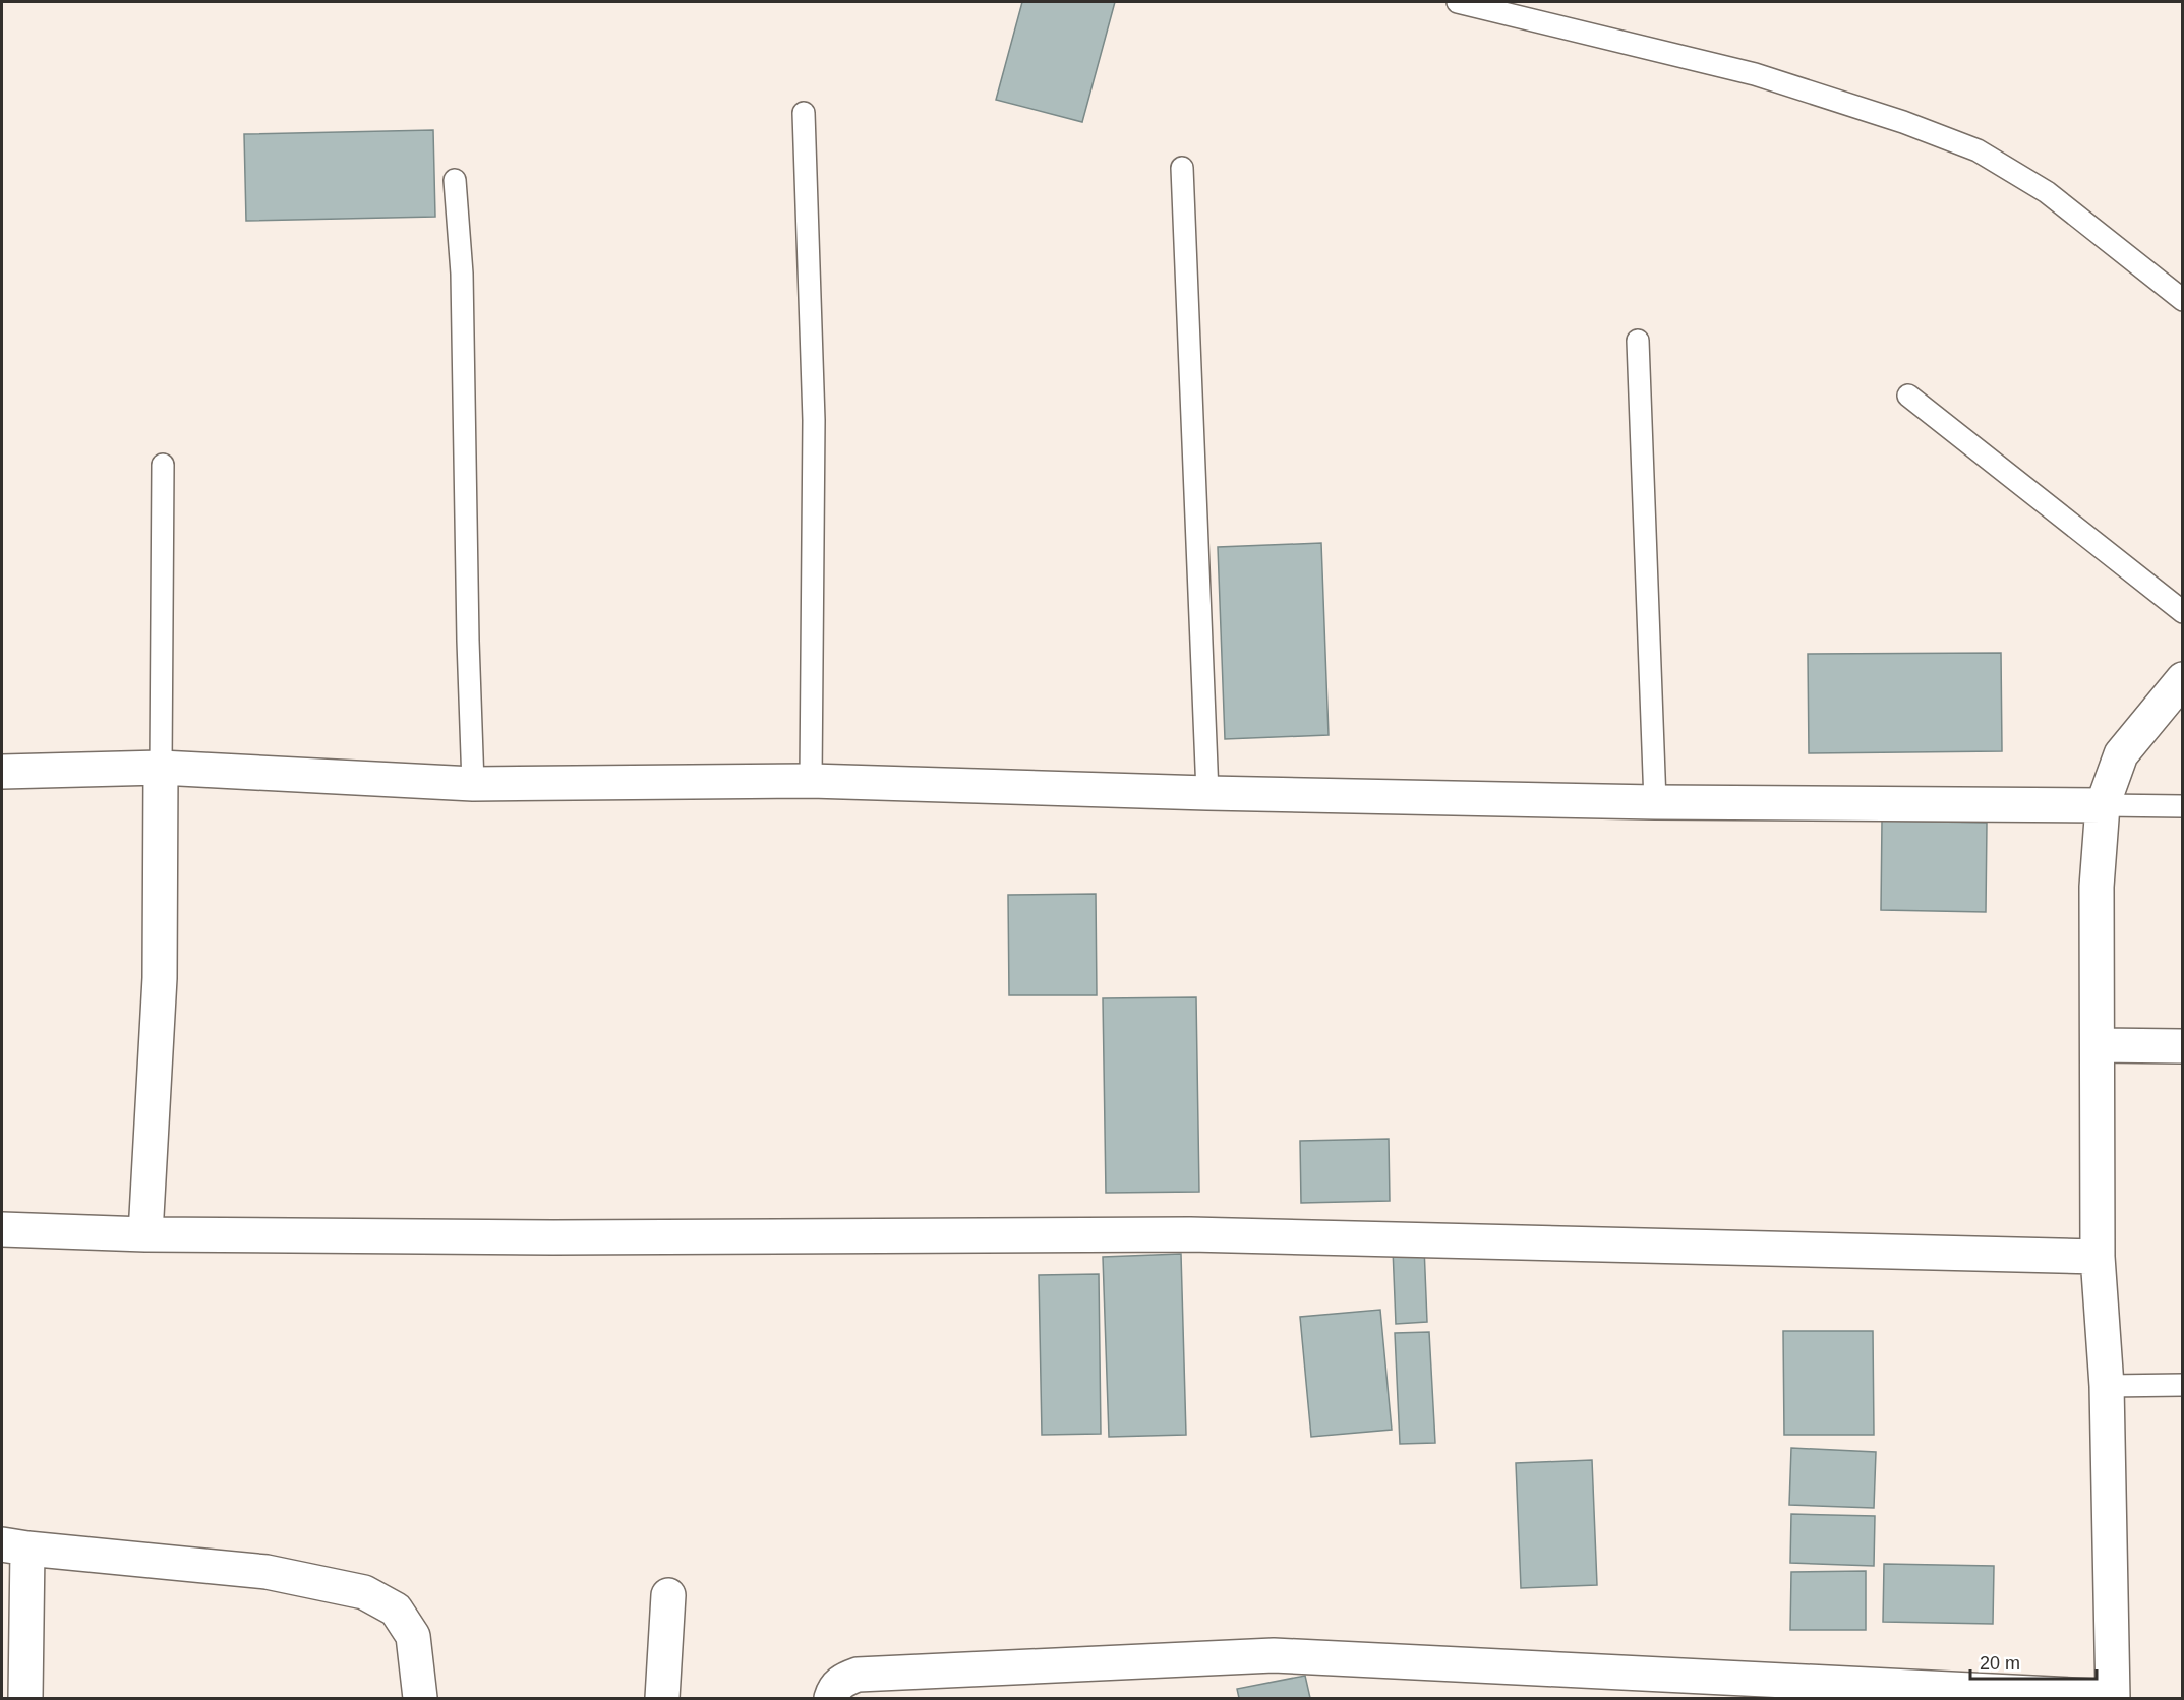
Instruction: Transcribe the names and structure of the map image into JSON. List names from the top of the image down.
{
  "scale_bar": "20 m"
}
